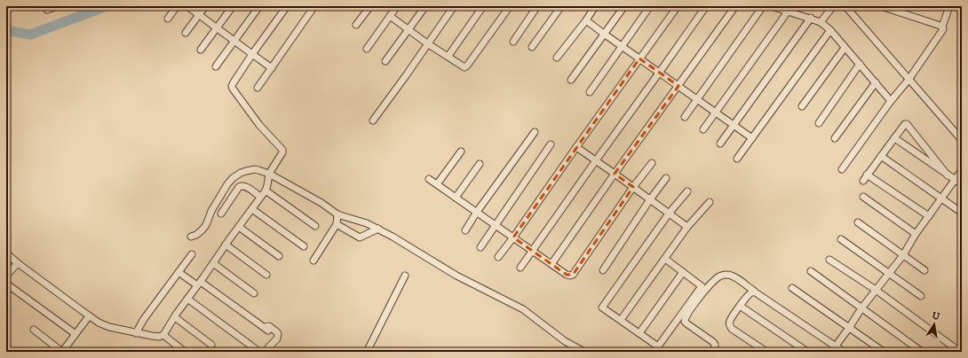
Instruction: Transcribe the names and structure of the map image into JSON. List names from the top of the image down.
{
  "north": "top"
}
